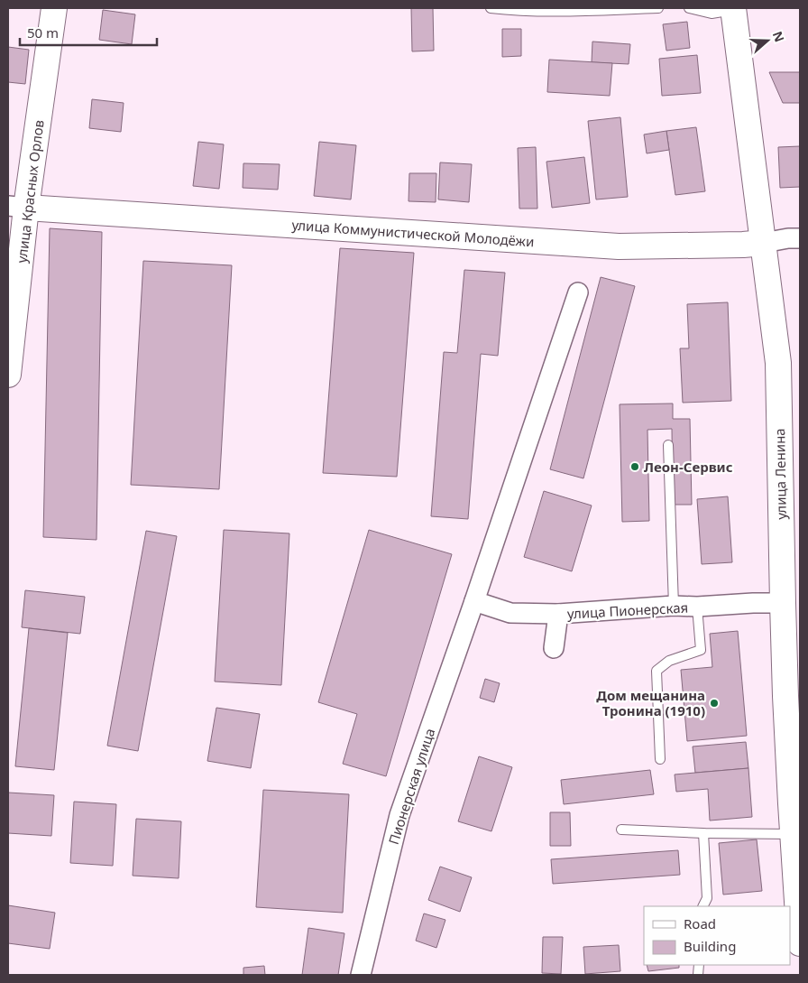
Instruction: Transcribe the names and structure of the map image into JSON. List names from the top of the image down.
{
  "streets": {
    "street": [
      "улица Красных Орлов",
      "улица Коммунистической Молодёжи",
      "улица Ленина",
      "улица Пионерская",
      "Пионерская улица"
    ]
  },
  "crossings": [
    ["улица Красных Орлов", "улица Коммунистической Молодёжи"],
    ["улица Коммунистической Молодёжи", "улица Ленина"],
    ["улица Ленина", "улица Пионерская"],
    ["улица Пионерская", "Пионерская улица"]
  ],
  "places": ["Леон-Сервис", "Дом мещанина Тронина (1910)"],
  "legend": ["Road", "Building"],
  "scale_bar": "50 m",
  "north": "right"
}
